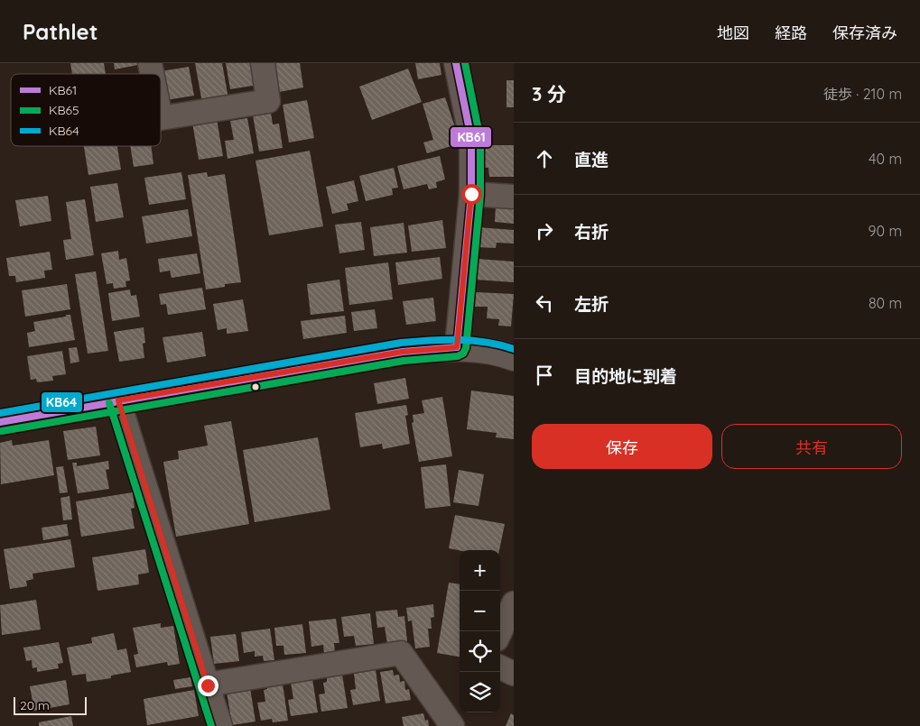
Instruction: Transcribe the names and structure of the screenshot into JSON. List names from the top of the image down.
{
  "lines": ["transit line KB61", "transit line KB65", "transit line KB64"],
  "legend": ["KB61", "KB65", "KB64"],
  "scale_bar": "20 m",
  "page": {
    "header": "Pathlet",
    "nav": ["地図", "経路", "保存済み"],
    "heading": ["3 分", "徒歩 · 210 m"],
    "list": [
      ["直進", "40 m"],
      ["右折", "90 m"],
      ["左折", "80 m"],
      "目的地に到着"
    ],
    "buttons": ["保存", "共有"],
    "map_buttons": ["+", "−"],
    "scale": "20 m"
  }
}
